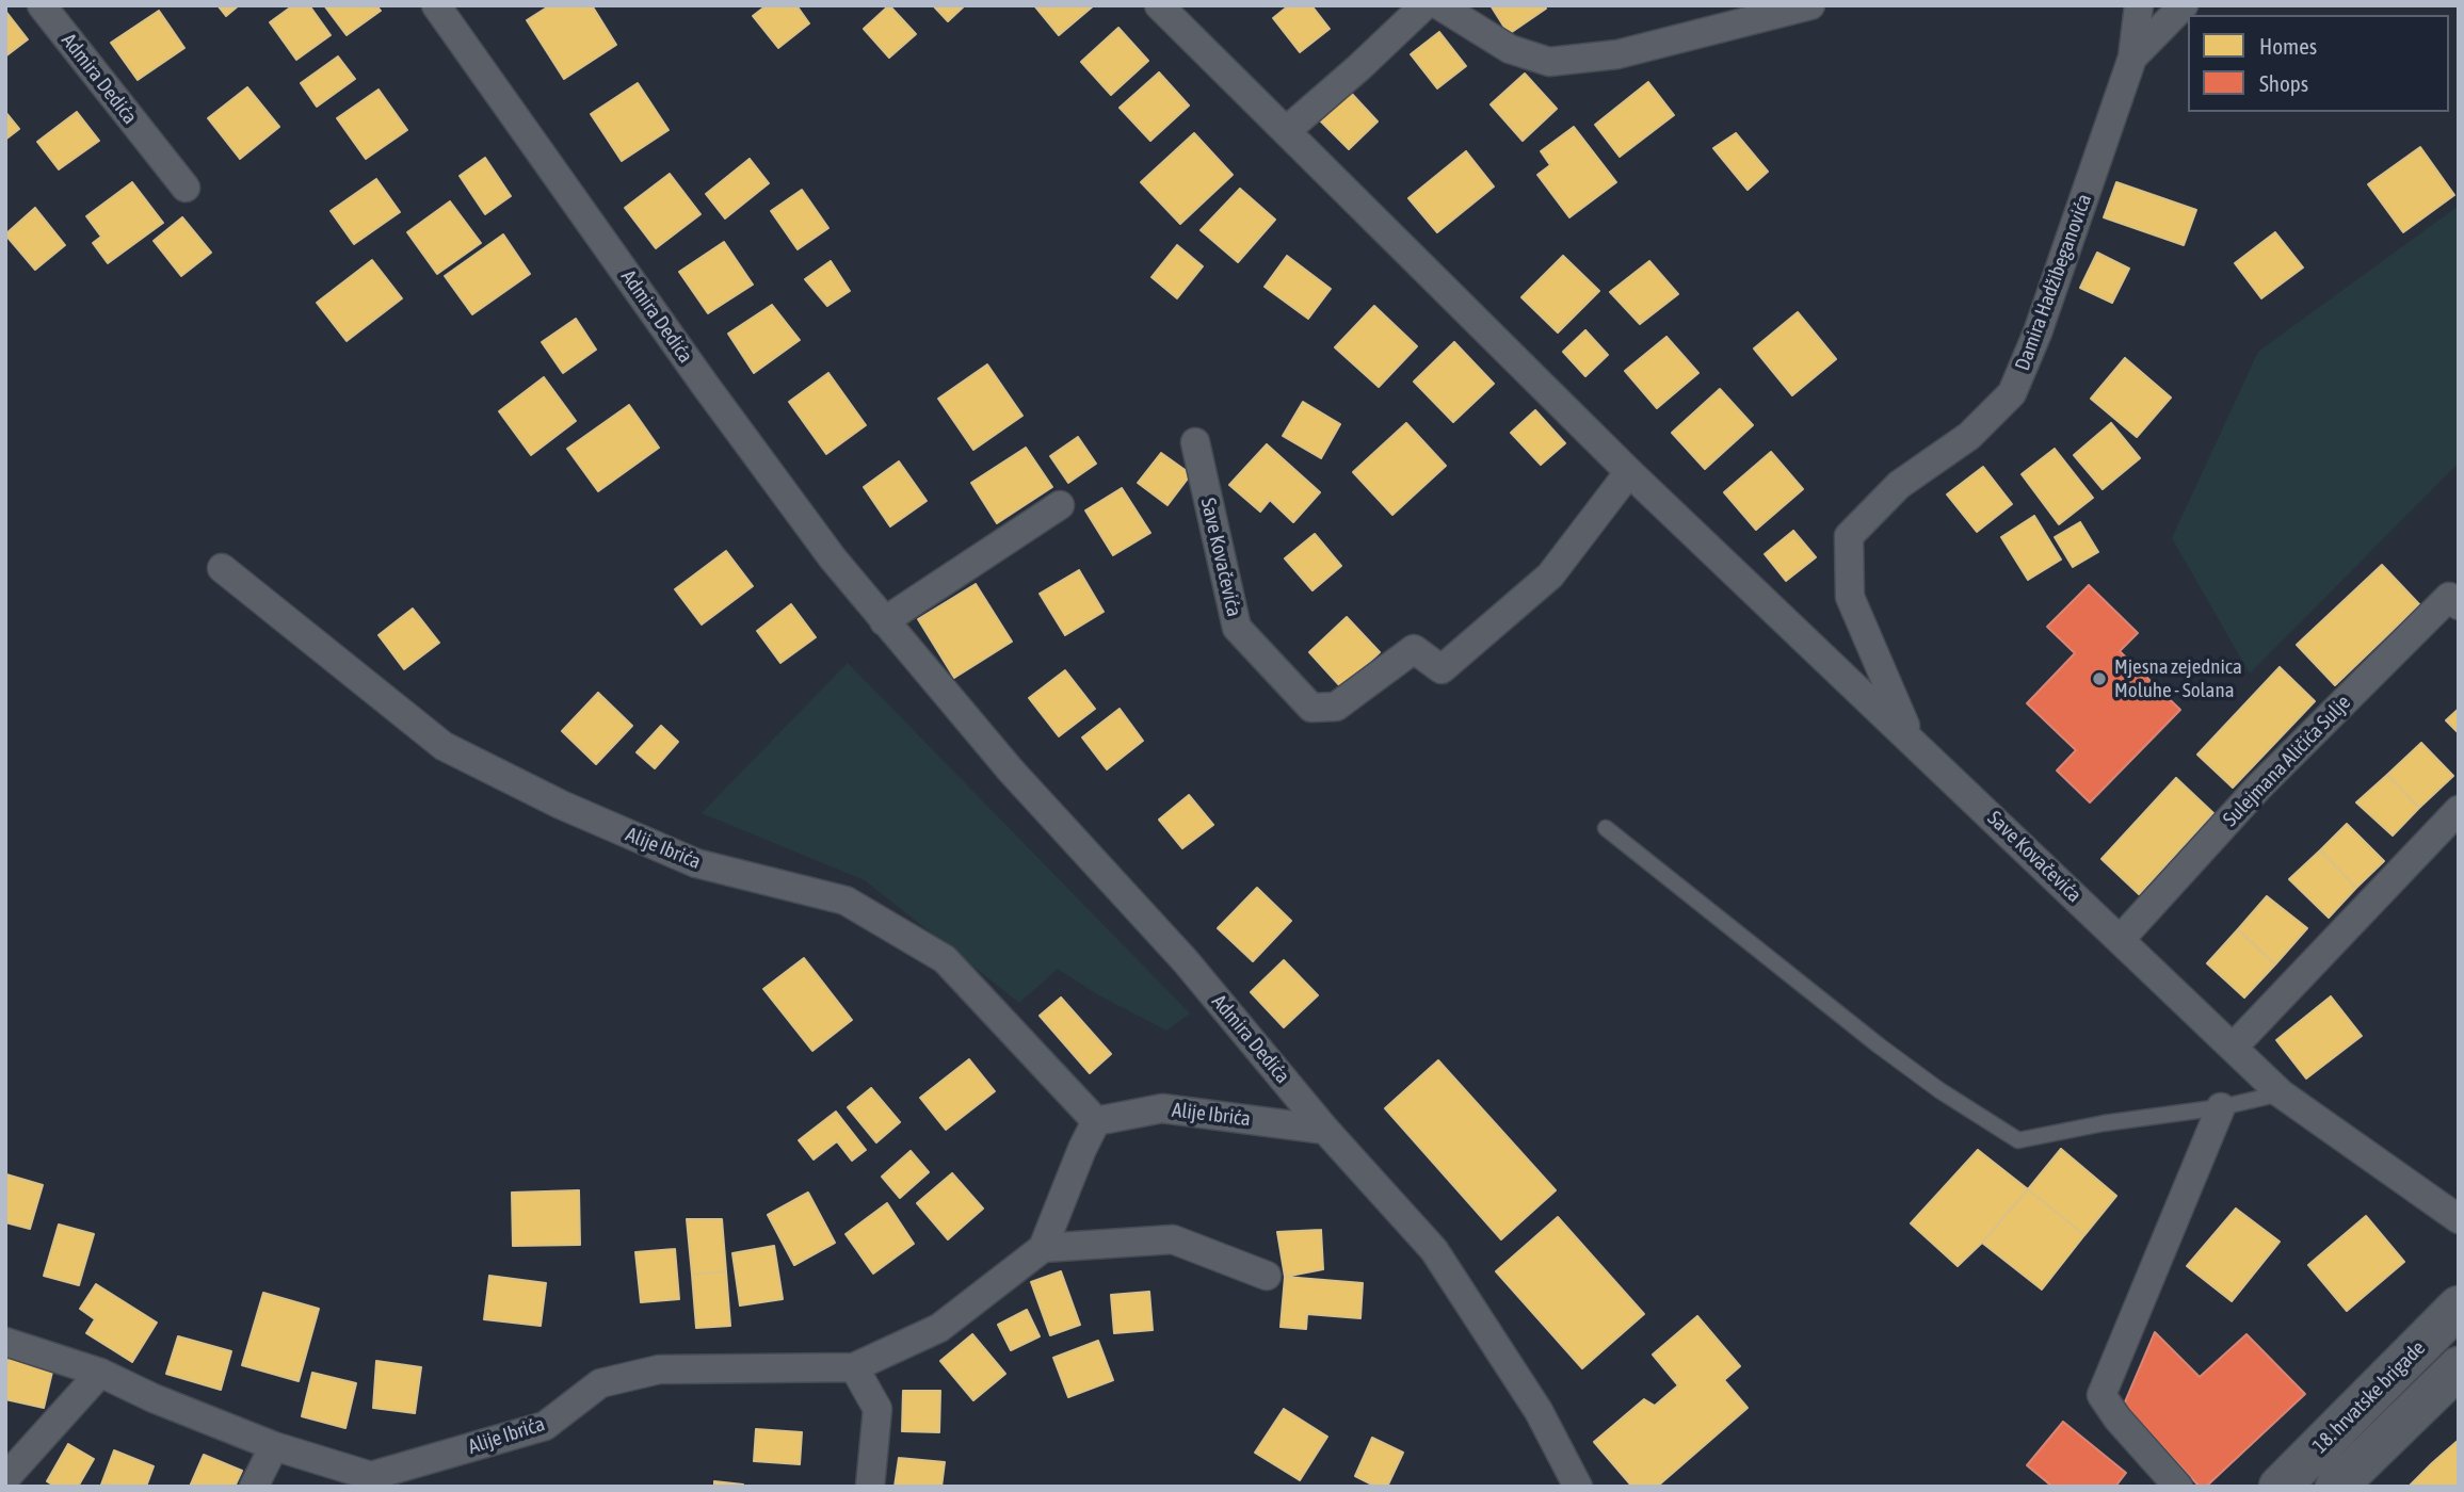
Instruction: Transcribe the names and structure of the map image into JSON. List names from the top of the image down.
{
  "streets": {
    "main road": ["18. hrvatske brigade"],
    "street": [
      "Admira Dedića",
      "Damira Hadžibeganovića",
      "Save Kovačevića",
      "Sulejmana Aličića Sulje",
      "Alije Ibrića"
    ]
  },
  "crossings": [
    ["Admira Dedića", "Alije Ibrića"],
    ["Damira Hadžibeganovića", "Save Kovačevića"],
    ["Save Kovačevića", "Sulejmana Aličića Sulje"]
  ],
  "places": ["Mjesna zejednica Moluhe - Solana"],
  "legend": ["Homes", "Shops"]
}
